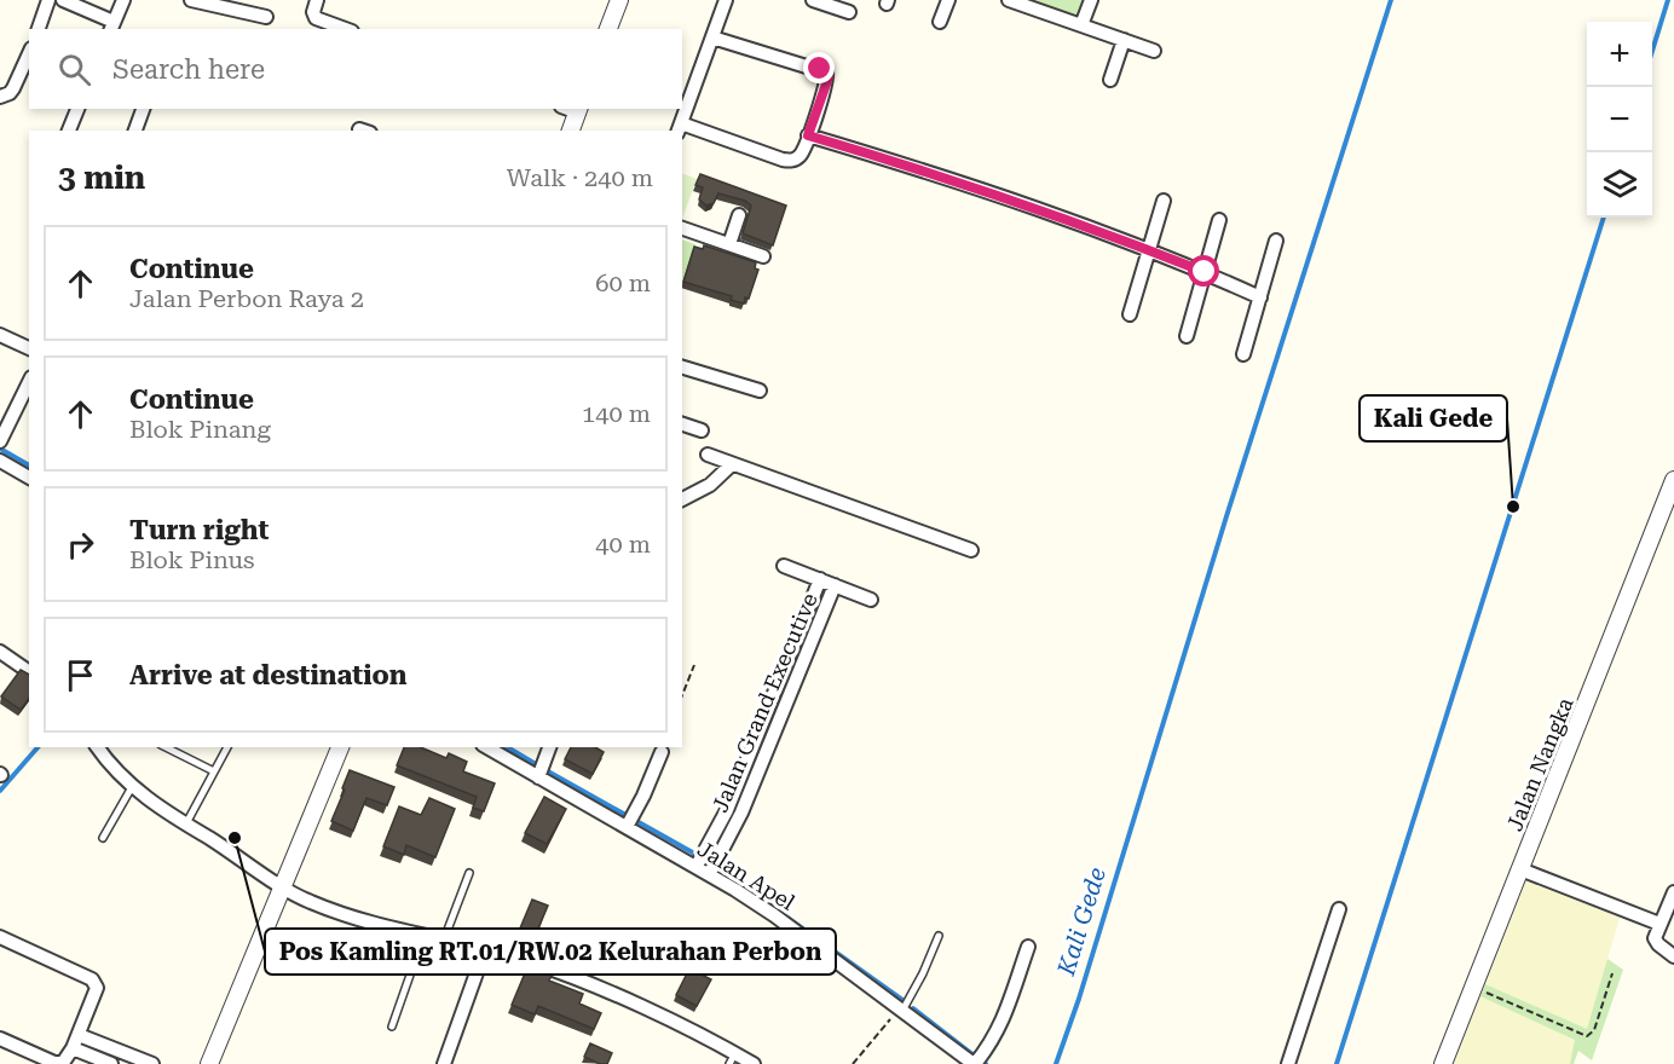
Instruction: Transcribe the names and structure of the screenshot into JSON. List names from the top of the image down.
{
  "streets": {
    "street": ["Jalan Grand Executive", "Jalan Nangka", "Jalan Apel"]
  },
  "crossings": [
    ["Jalan Grand Executive", "Jalan Apel"]
  ],
  "water": ["Kali Gede"],
  "places": ["Kali Gede", "Pos Kamling RT.01/RW.02 Kelurahan Perbon"],
  "page": {
    "map_buttons": ["+", "−"],
    "search": "Search here",
    "heading": ["3 min", "Walk · 240 m"],
    "list": [
      ["Continue", "Jalan Perbon Raya 2", "60 m"],
      ["Continue", "Blok Pinang", "140 m"],
      ["Turn right", "Blok Pinus", "40 m"],
      "Arrive at destination"
    ]
  }
}
